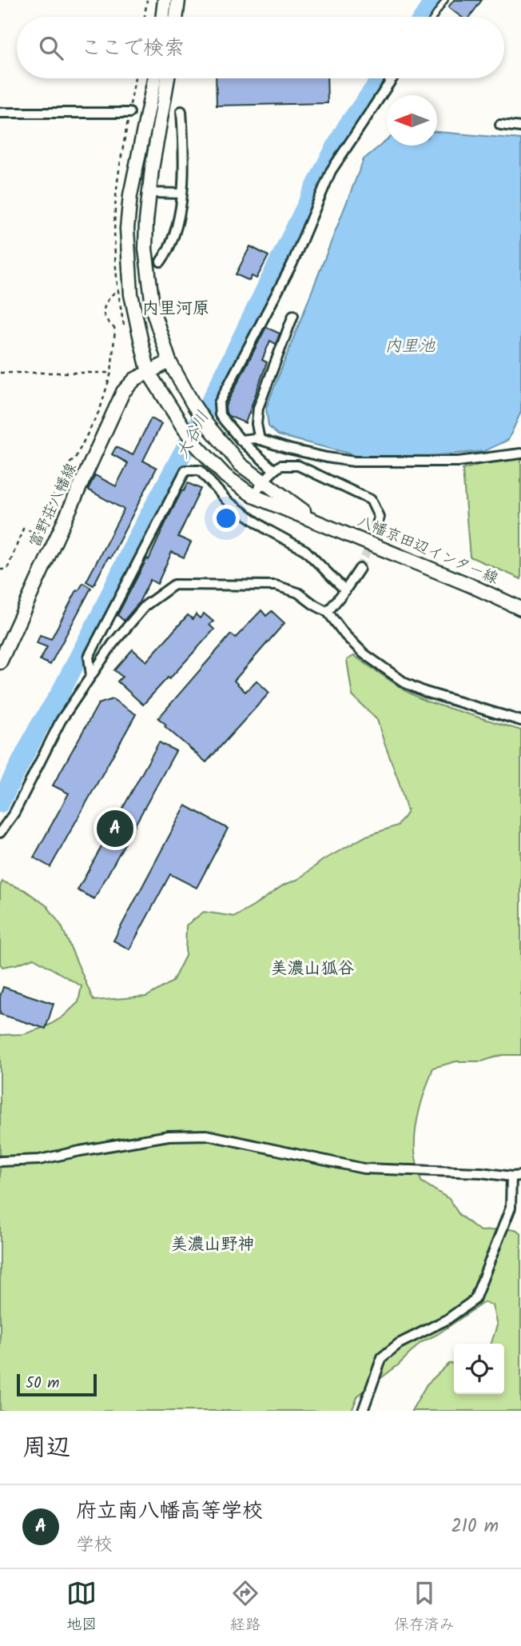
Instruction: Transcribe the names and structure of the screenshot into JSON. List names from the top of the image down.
{
  "streets": {
    "main road": ["富野荘八幡線", "八幡京田辺インター線"]
  },
  "crossings": [
    ["富野荘八幡線", "八幡京田辺インター線"]
  ],
  "districts": ["内里河原", "美濃山狐谷", "美濃山野神"],
  "water": ["内里池", "大谷川"],
  "scale_bar": "50 m",
  "north": "left",
  "page": {
    "search": "ここで検索",
    "pins": "A",
    "scale": "50 m",
    "heading": "周辺",
    "list": [
      {
        "mark": "A",
        "name": "府立南八幡高等学校",
        "note": "学校",
        "value": "210 m"
      }
    ],
    "nav": ["地図", "経路", "保存済み"]
  }
}
